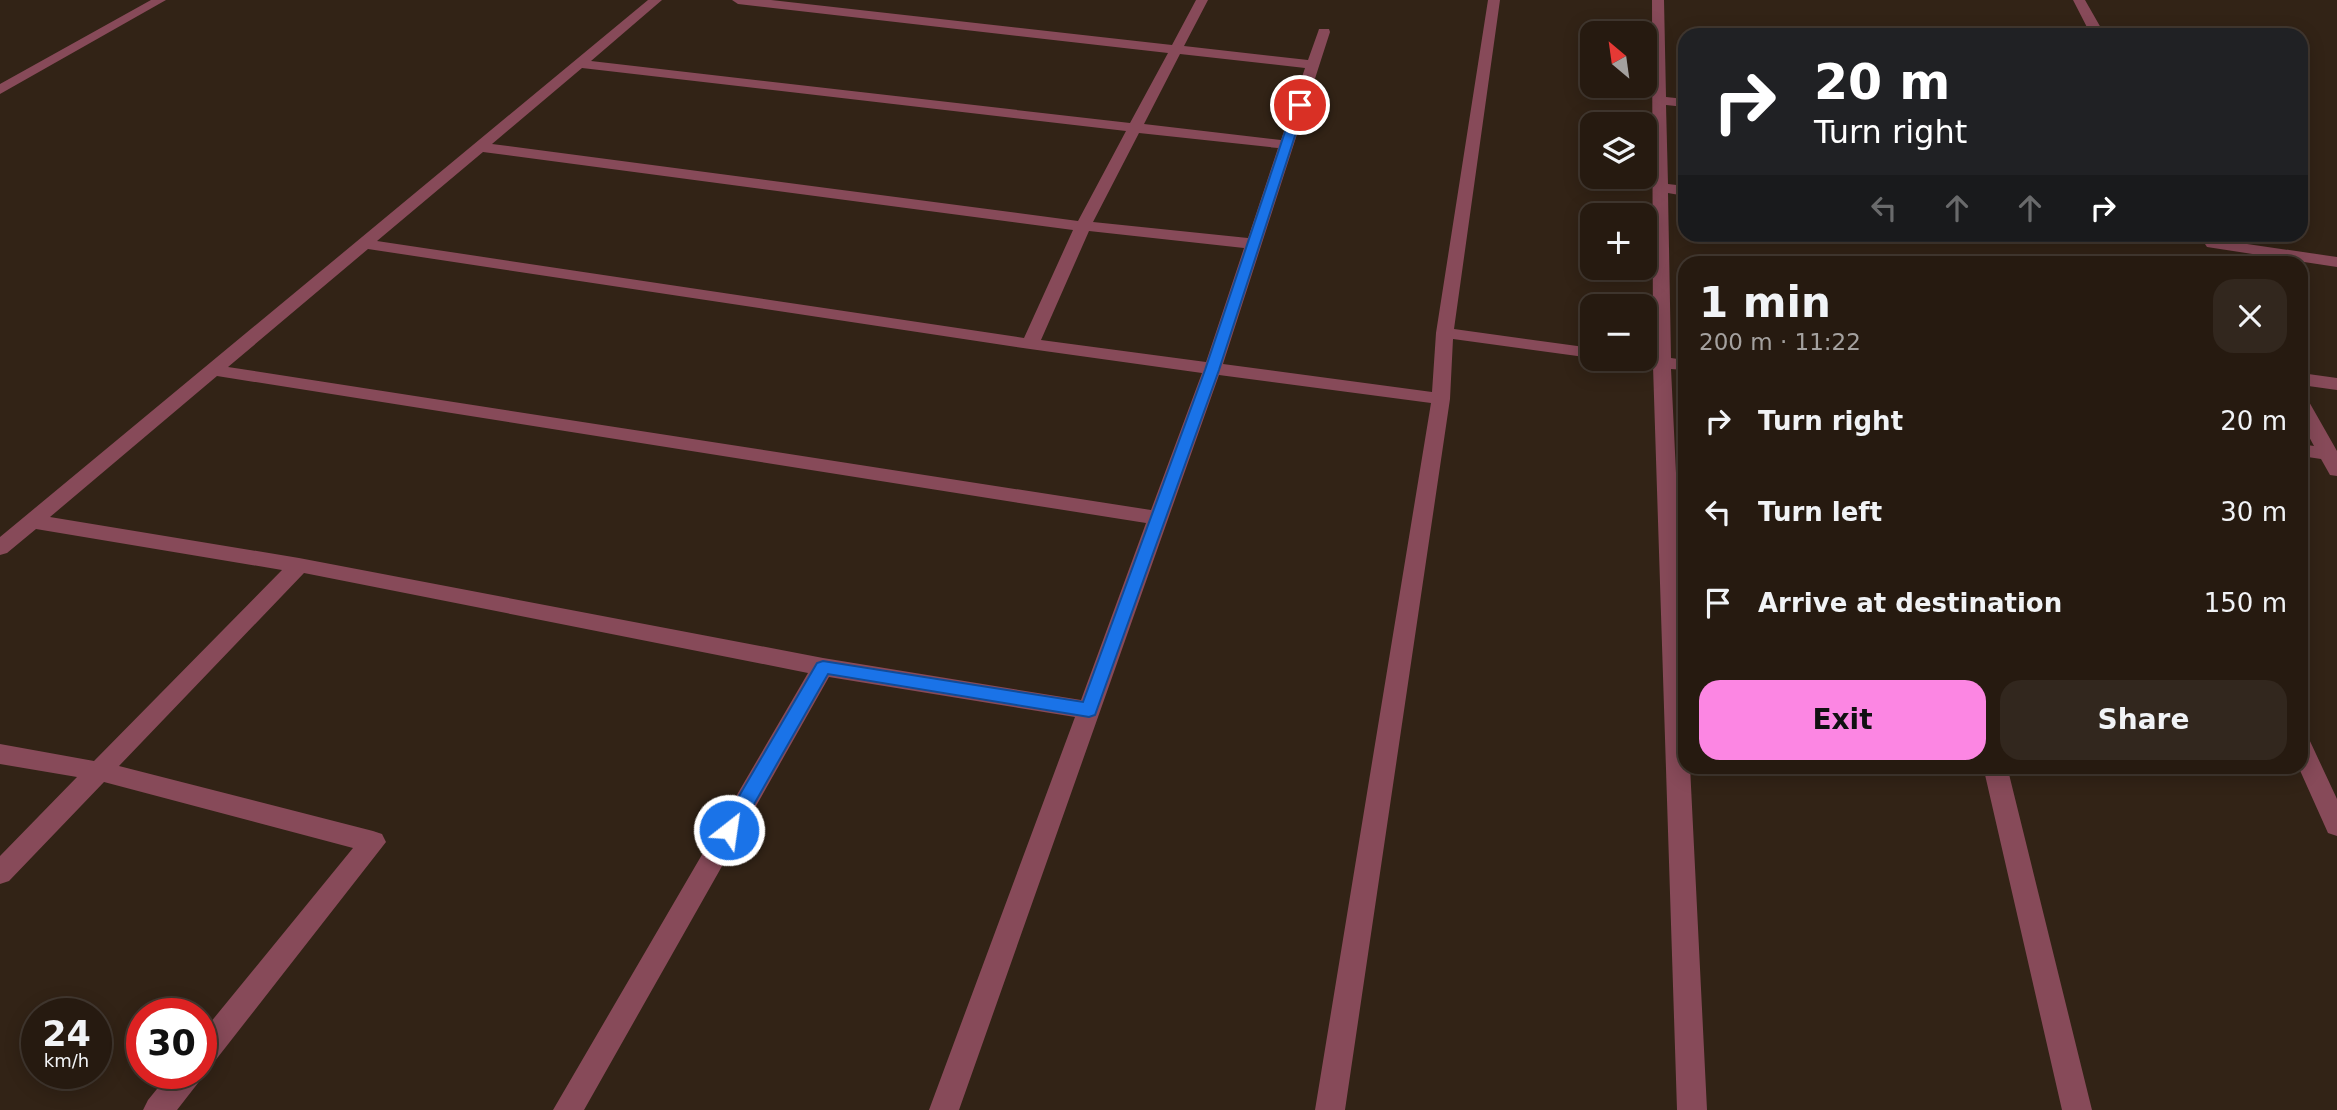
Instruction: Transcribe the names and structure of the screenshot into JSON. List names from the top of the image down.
{
  "north": "top left",
  "page": {
    "map_buttons": ["+", "−"],
    "turn": ["20 m", "Turn right"],
    "heading": ["1 min", "200 m · 11:22"],
    "list": [
      {
        "name": "Turn right",
        "value": "20 m"
      },
      {
        "name": "Turn left",
        "value": "30 m"
      },
      {
        "name": "Arrive at destination",
        "value": "150 m"
      }
    ],
    "buttons": ["Exit", "Share"],
    "speed": "24 km/h",
    "limit": "30"
  }
}
